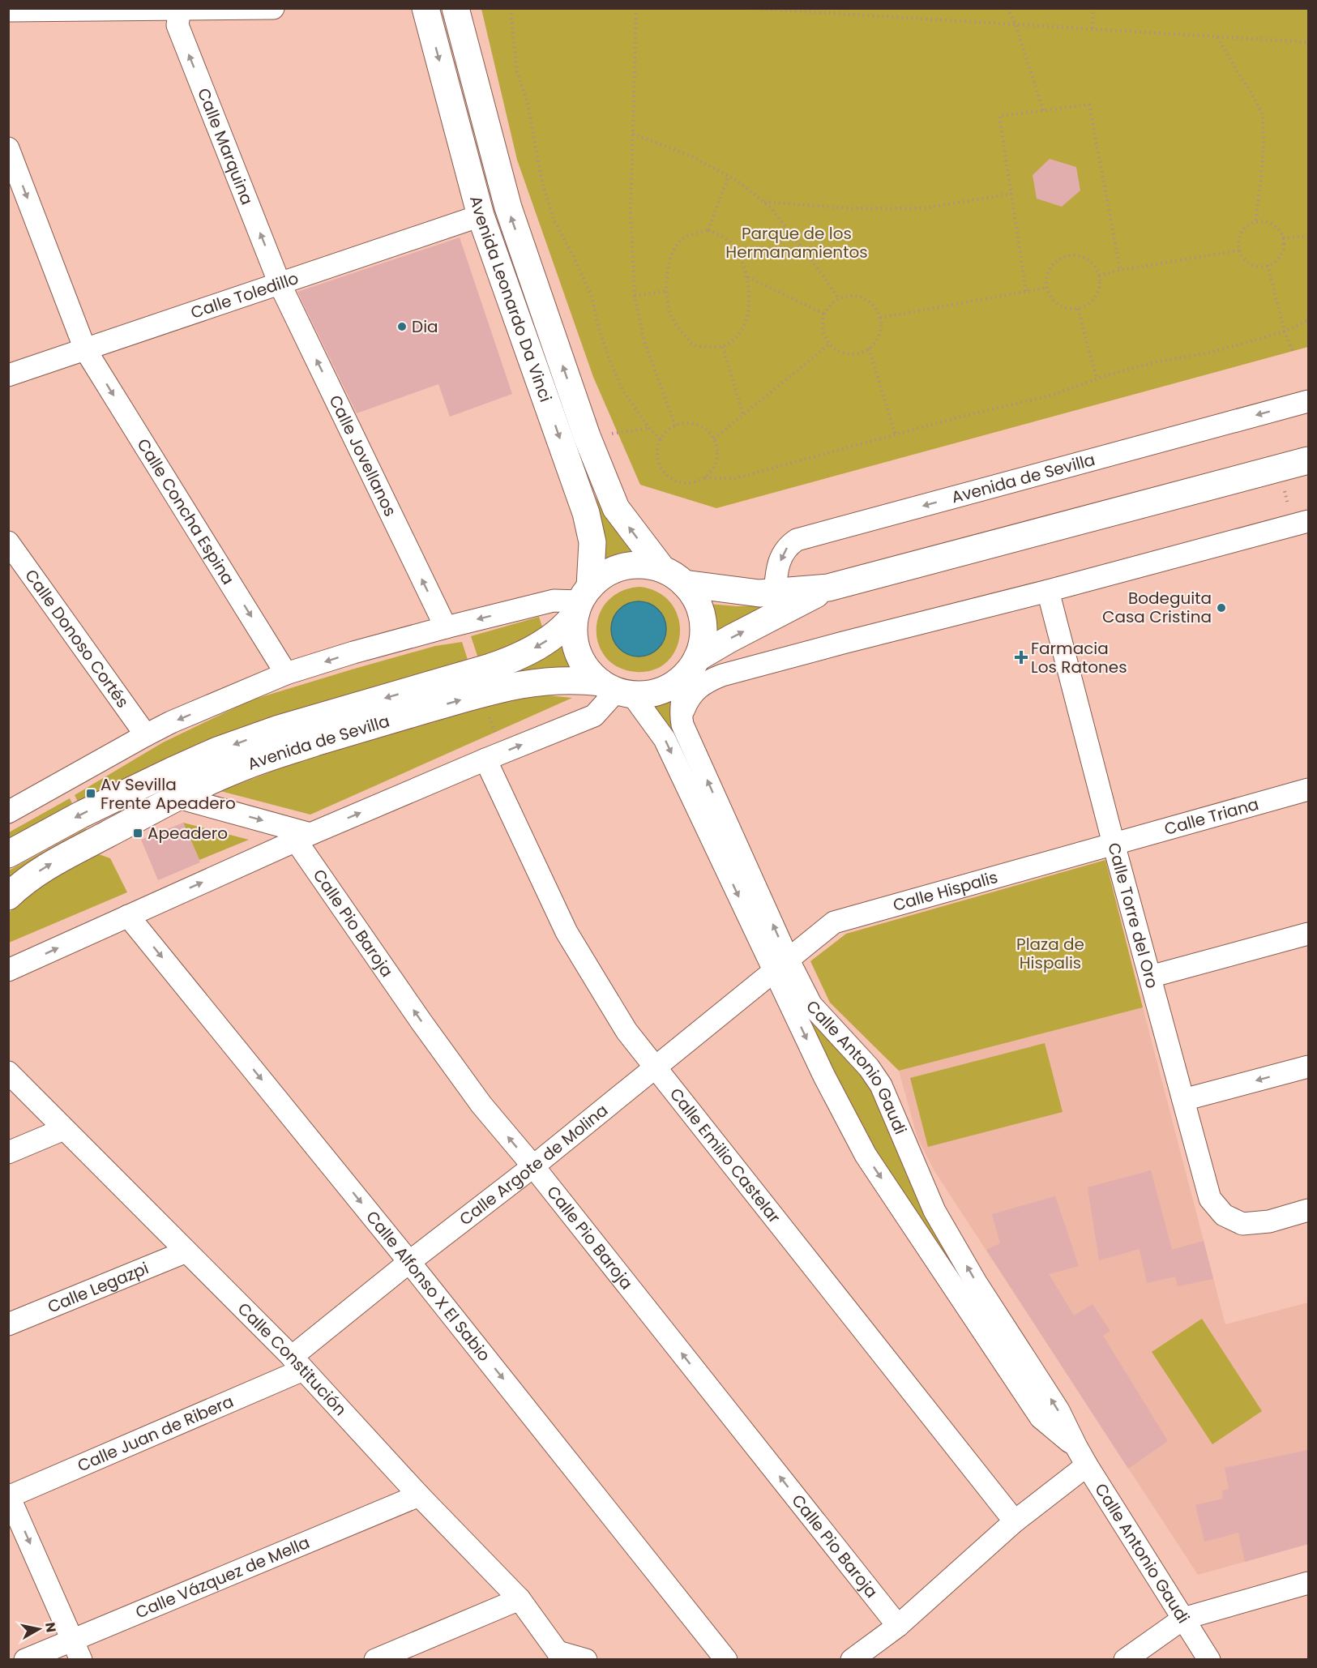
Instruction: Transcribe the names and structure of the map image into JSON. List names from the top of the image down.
{
  "streets": {
    "main road": ["Avenida Leonardo Da Vinci", "Avenida de Sevilla"],
    "street": [
      "Calle Marquina",
      "Calle Toledillo",
      "Calle Jovellanos",
      "Calle Concha Espina",
      "Calle Donoso Cortés",
      "Calle Triana",
      "Calle Hispalis",
      "Calle Torre del Oro",
      "Calle Pio Baroja",
      "Calle Antonio Gaudi",
      "Calle Emilio Castelar",
      "Calle Argote de Molina",
      "Calle Alfonso X El Sabio",
      "Calle Legazpi",
      "Calle Constitución",
      "Calle Juan de Ribera",
      "Calle Vázquez de Mella"
    ]
  },
  "crossings": [
    ["Calle Marquina", "Calle Toledillo"],
    ["Calle Marquina", "Calle Jovellanos"],
    ["Calle Toledillo", "Avenida Leonardo Da Vinci"],
    ["Calle Toledillo", "Calle Jovellanos"],
    ["Calle Toledillo", "Calle Concha Espina"],
    ["Avenida Leonardo Da Vinci", "Avenida de Sevilla"],
    ["Avenida Leonardo Da Vinci", "Calle Antonio Gaudi"],
    ["Avenida de Sevilla", "Calle Antonio Gaudi"],
    ["Calle Triana", "Calle Hispalis"],
    ["Calle Triana", "Calle Torre del Oro"],
    ["Calle Hispalis", "Calle Torre del Oro"],
    ["Calle Hispalis", "Calle Antonio Gaudi"],
    ["Calle Hispalis", "Calle Argote de Molina"],
    ["Calle Pio Baroja", "Calle Argote de Molina"],
    ["Calle Antonio Gaudi", "Calle Argote de Molina"],
    ["Calle Emilio Castelar", "Calle Argote de Molina"],
    ["Calle Argote de Molina", "Calle Alfonso X El Sabio"],
    ["Calle Argote de Molina", "Calle Constitución"],
    ["Calle Argote de Molina", "Calle Juan de Ribera"],
    ["Calle Legazpi", "Calle Constitución"],
    ["Calle Constitución", "Calle Juan de Ribera"],
    ["Calle Constitución", "Calle Vázquez de Mella"]
  ],
  "one_way": [
    "Calle Marquina",
    "Calle Jovellanos",
    "Calle Concha Espina",
    "Calle Pio Baroja",
    "Calle Alfonso X El Sabio"
  ],
  "parks": ["Parque de los Hermanamientos", "Plaza de Hispalis"],
  "places": {
    "other": ["Dia", "Bodeguita Casa Cristina"],
    "health": ["Farmacia Los Ratones"],
    "transit": ["Av Sevilla Frente Apeadero", "Apeadero"]
  },
  "north": "right"
}
